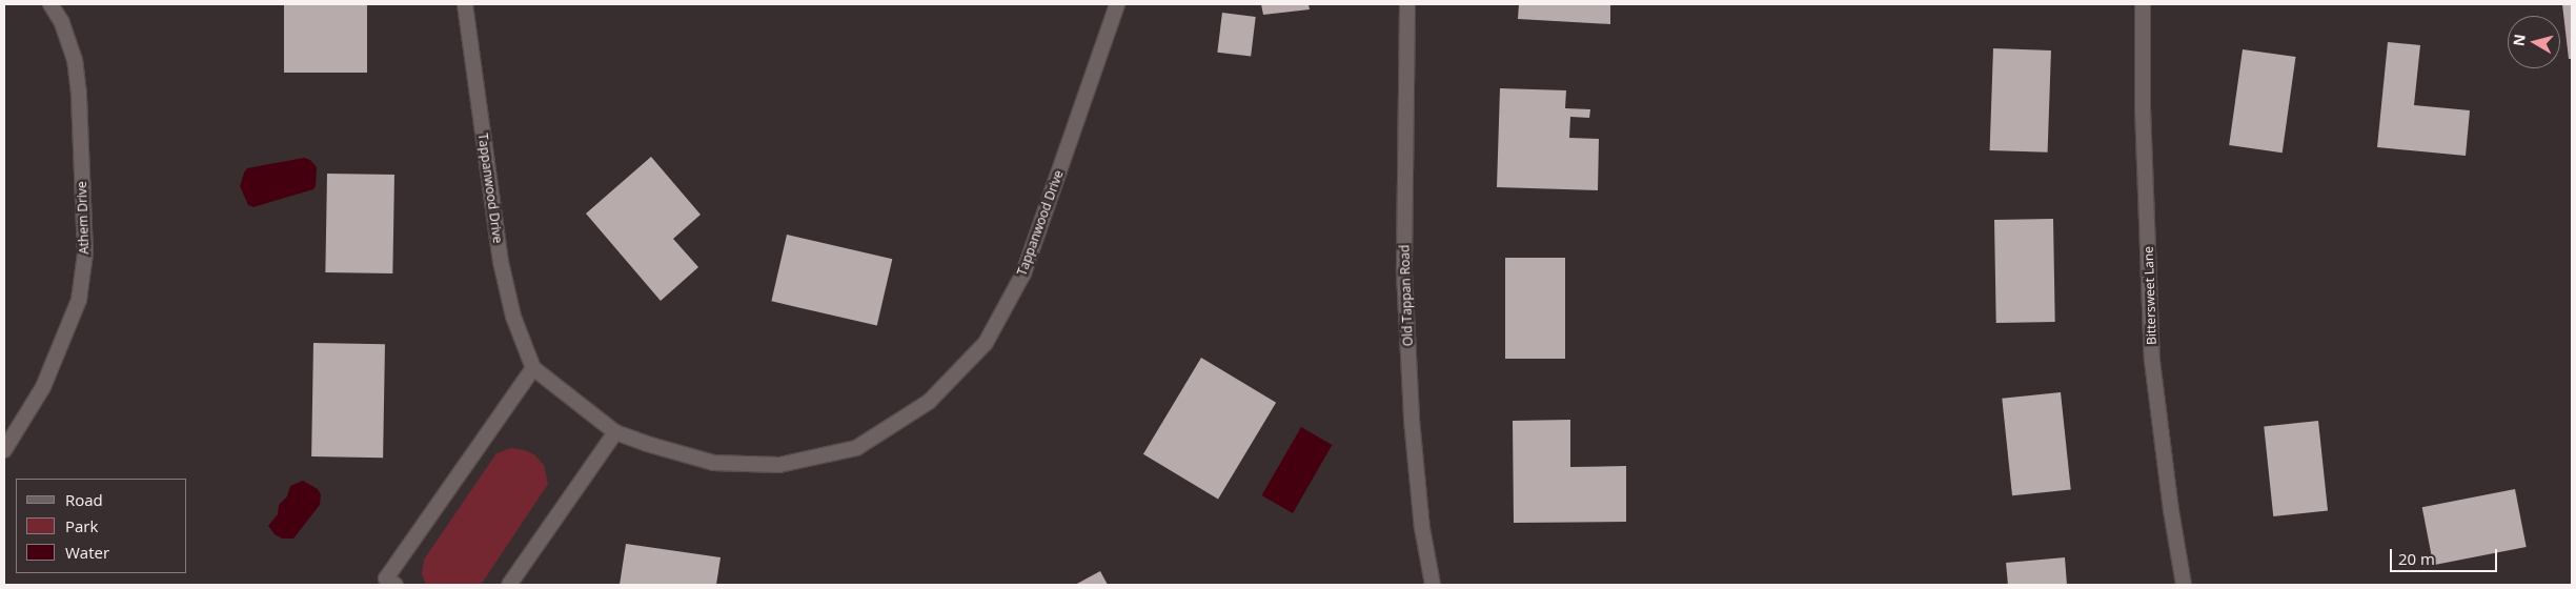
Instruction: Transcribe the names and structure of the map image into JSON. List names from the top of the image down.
{
  "streets": {
    "street": [
      "Tappanwood Drive",
      "Athem Drive",
      "Old Tappan Road",
      "Bittersweet Lane"
    ]
  },
  "legend": ["Road", "Park", "Water"],
  "scale_bar": "20 m",
  "north": "left"
}
